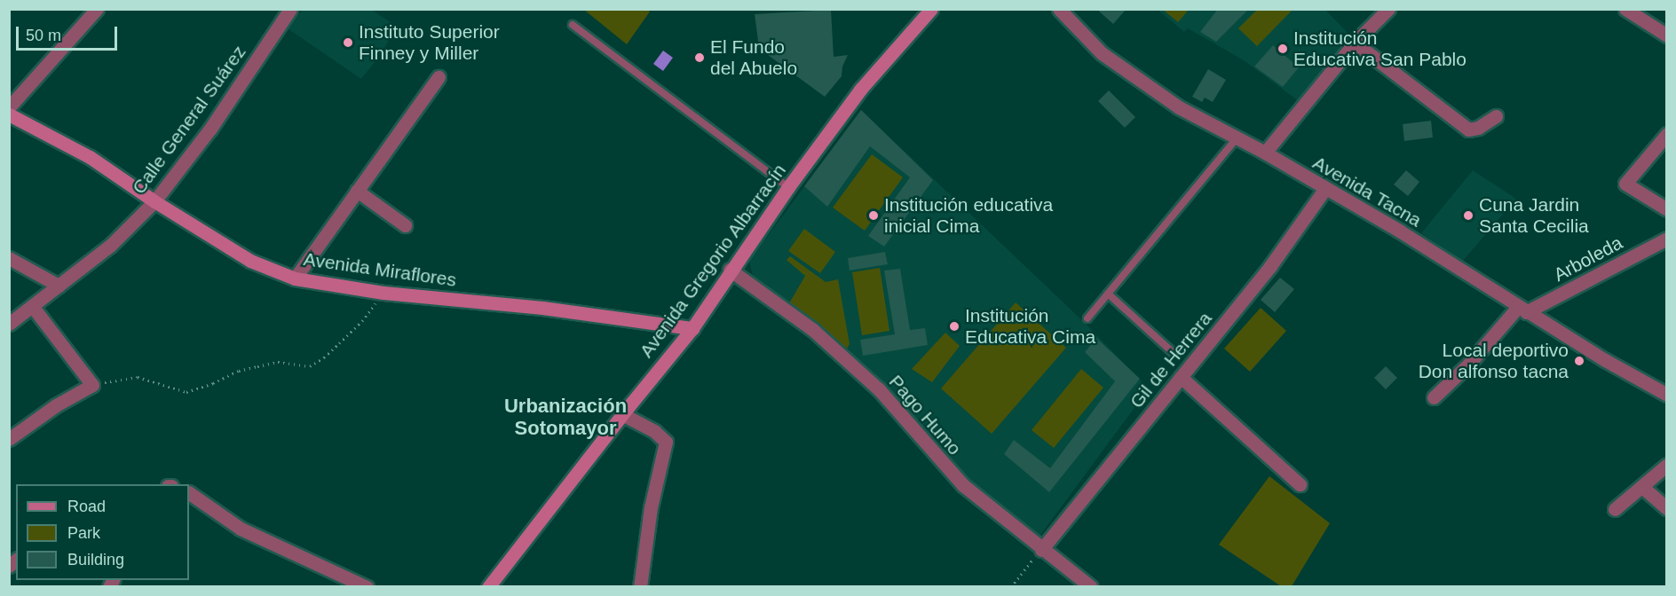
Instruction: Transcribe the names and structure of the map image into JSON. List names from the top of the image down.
{
  "streets": {
    "street": [
      "Calle General Suárez",
      "Avenida Tacna",
      "Arboleda",
      "Avenida Gregorio Albarracín",
      "Avenida Miraflores",
      "Gil de Herrera",
      "Pago Humo"
    ]
  },
  "crossings": [
    ["Calle General Suárez", "Avenida Miraflores"],
    ["Avenida Tacna", "Arboleda"],
    ["Avenida Tacna", "Gil de Herrera"],
    ["Avenida Gregorio Albarracín", "Avenida Miraflores"],
    ["Avenida Gregorio Albarracín", "Pago Humo"],
    ["Gil de Herrera", "Pago Humo"]
  ],
  "districts": ["Urbanización Sotomayor"],
  "places": [
    "Instituto Superior Finney y Miller",
    "Institución Educativa San Pablo",
    "El Fundo del Abuelo",
    "Institución educativa inicial Cima",
    "Cuna Jardin Santa Cecilia",
    "Institución Educativa Cima",
    "Local deportivo Don alfonso tacna"
  ],
  "legend": ["Road", "Park", "Building"],
  "scale_bar": "50 m"
}
